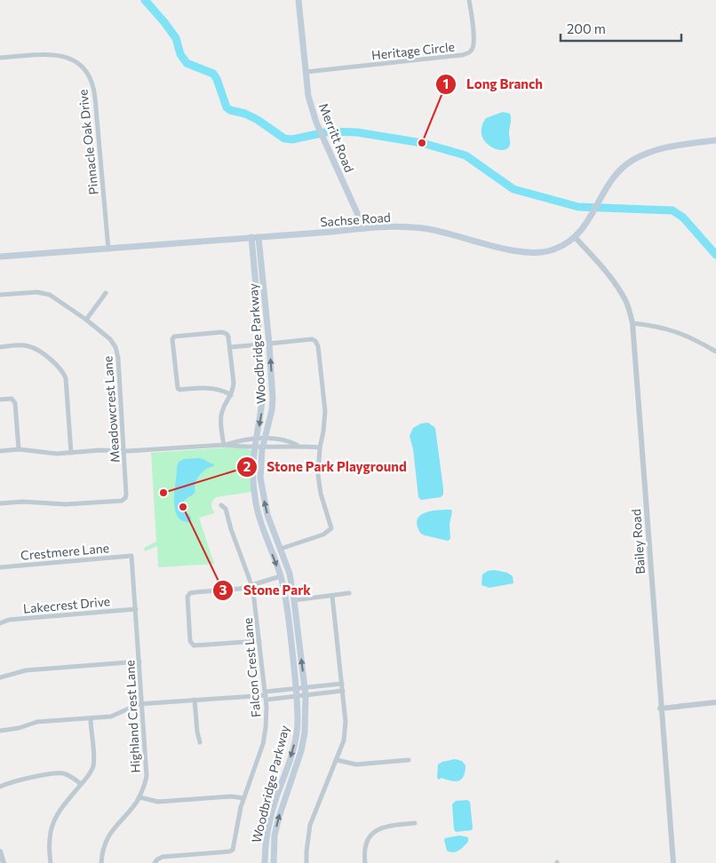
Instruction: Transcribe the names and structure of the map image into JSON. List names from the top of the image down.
{
  "streets": {
    "main road": ["Merritt Road", "Sachse Road", "Woodbridge Parkway"],
    "street": [
      "Heritage Circle",
      "Pinnacle Oak Drive",
      "Meadowcrest Lane",
      "Bailey Road",
      "Crestmere Lane",
      "Lakecrest Drive",
      "Falcon Crest Lane",
      "Highland Crest Lane"
    ]
  },
  "crossings": [
    ["Heritage Circle", "Merritt Road"],
    ["Merritt Road", "Sachse Road"],
    ["Pinnacle Oak Drive", "Sachse Road"],
    ["Sachse Road", "Woodbridge Parkway"],
    ["Sachse Road", "Bailey Road"],
    ["Crestmere Lane", "Highland Crest Lane"],
    ["Lakecrest Drive", "Highland Crest Lane"]
  ],
  "places": ["Long Branch", "Stone Park Playground", "Stone Park"],
  "scale_bar": "200 m"
}
